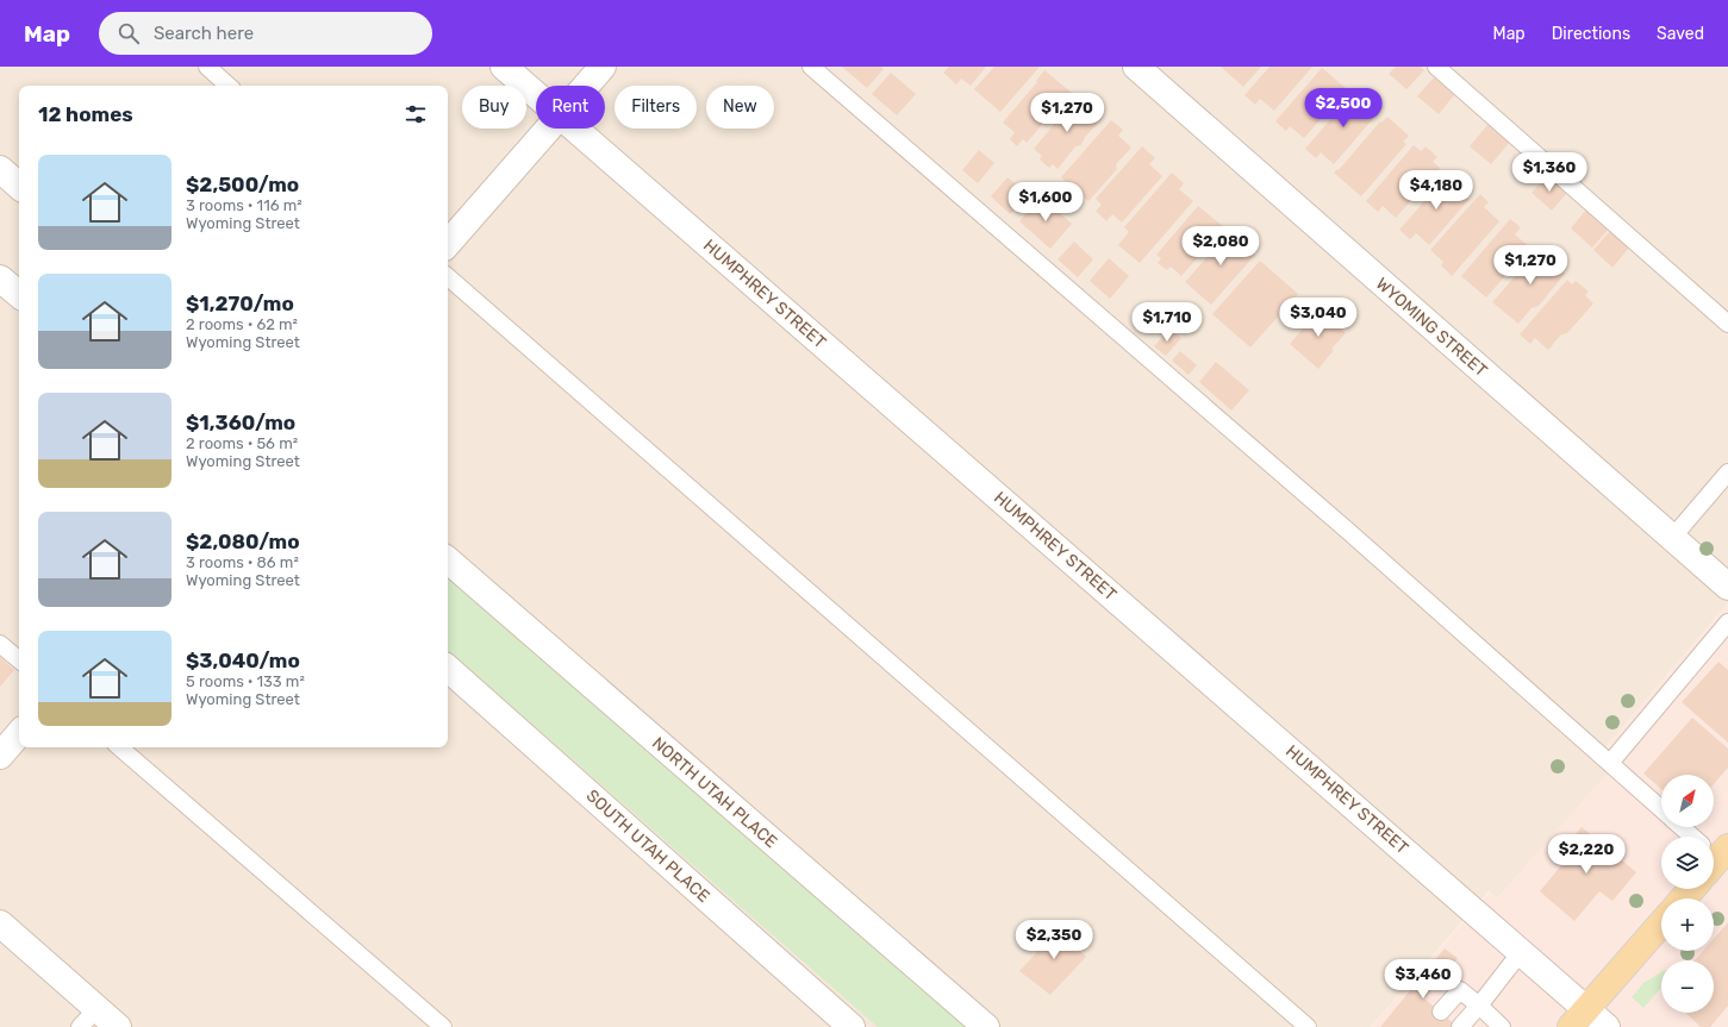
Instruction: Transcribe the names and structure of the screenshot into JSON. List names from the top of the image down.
{
  "streets": {
    "street": [
      "HUMPHREY STREET",
      "WYOMING STREET",
      "NORTH UTAH PLACE",
      "SOUTH UTAH PLACE"
    ]
  },
  "north": "top right",
  "page": {
    "header": "Map",
    "search": "Search here",
    "nav": ["Map", "Directions", "Saved"],
    "chip": [
      "Buy",
      "Rent",
      "Filters",
      "New"
    ],
    "heading": "12 homes",
    "price": [
      "$2,500",
      "$1,270",
      "$1,360",
      "$4,180",
      "$1,600",
      "$2,080",
      "$1,270",
      "$3,040",
      "$1,710",
      "$2,220",
      "$2,350",
      "$3,460"
    ],
    "list": [
      {
        "name": "$2,500/mo",
        "note": "3 rooms · 116 m² · Wyoming Street"
      },
      {
        "name": "$1,270/mo",
        "note": "2 rooms · 62 m² · Wyoming Street"
      },
      {
        "name": "$1,360/mo",
        "note": "2 rooms · 56 m² · Wyoming Street"
      },
      {
        "name": "$2,080/mo",
        "note": "3 rooms · 86 m² · Wyoming Street"
      },
      {
        "name": "$3,040/mo",
        "note": "5 rooms · 133 m² · Wyoming Street"
      }
    ],
    "map_buttons": ["+", "−"]
  }
}
